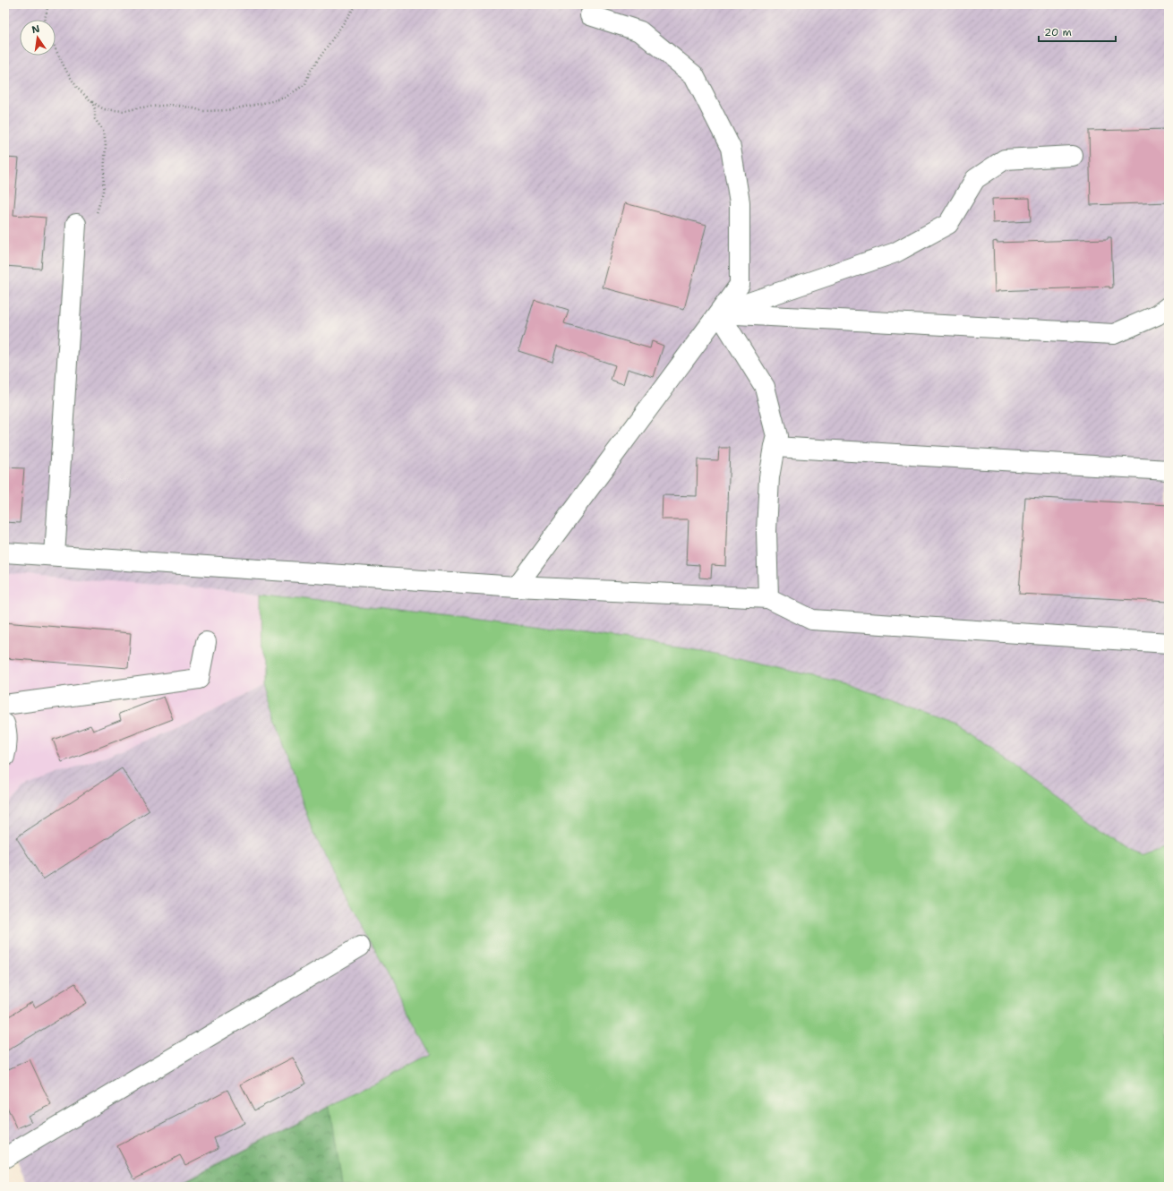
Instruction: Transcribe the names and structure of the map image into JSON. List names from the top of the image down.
{
  "scale_bar": "20 m",
  "north": "top"
}
